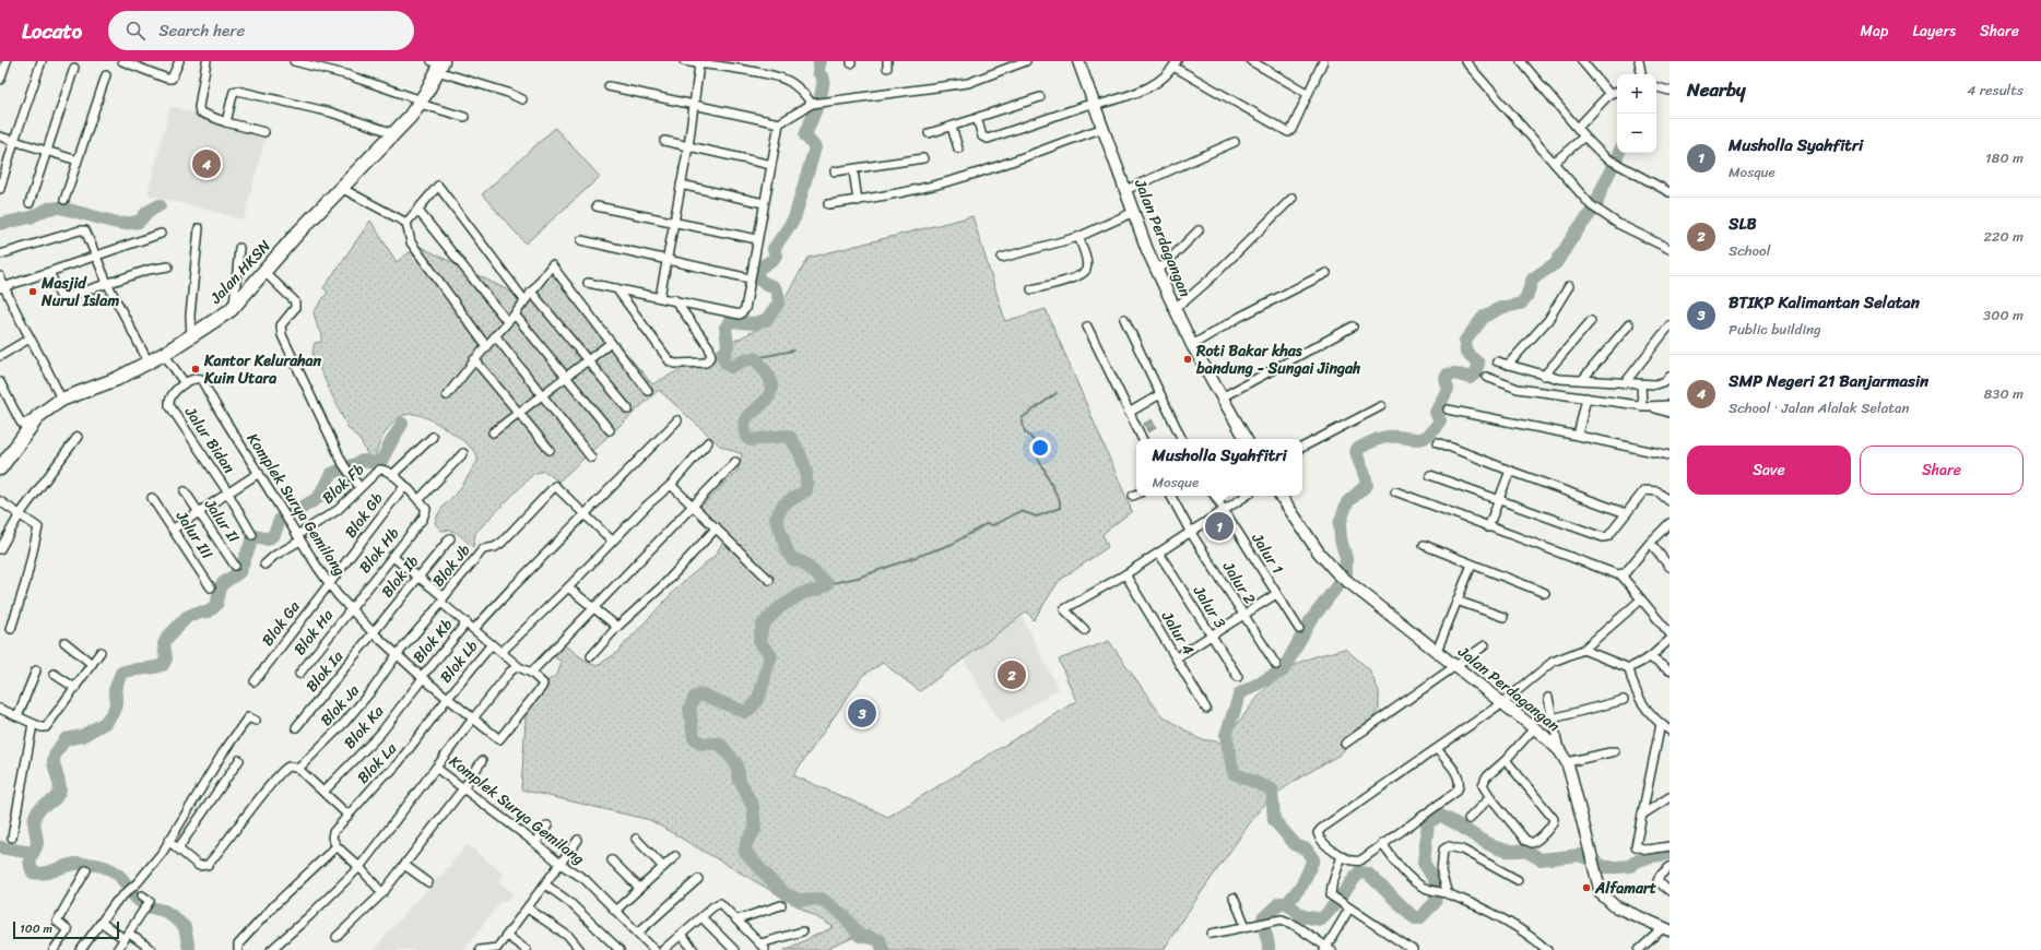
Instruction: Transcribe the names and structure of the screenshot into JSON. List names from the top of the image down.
{
  "streets": {
    "main road": ["Jalan HKSN"],
    "street": [
      "Jalan Perdagangan",
      "Jalur Bidan",
      "Blok Fb",
      "Komplek Surya Gemilang",
      "Blok Gb",
      "Jalur II",
      "Jalur III",
      "Blok Hb",
      "Jalur 1",
      "Blok Jb",
      "Blok Ib",
      "Jalur 2",
      "Jalur 3",
      "Blok Ga",
      "Blok Ha",
      "Jalur 4",
      "Blok Kb",
      "Blok Lb",
      "Blok Ia",
      "Blok Ja",
      "Blok Ka",
      "Blok La"
    ]
  },
  "crossings": [
    ["Jalur Bidan", "Komplek Surya Gemilang"],
    ["Blok Fb", "Komplek Surya Gemilang"],
    ["Komplek Surya Gemilang", "Blok Gb"],
    ["Komplek Surya Gemilang", "Blok Hb"],
    ["Komplek Surya Gemilang", "Blok Jb"],
    ["Komplek Surya Gemilang", "Blok Ib"],
    ["Komplek Surya Gemilang", "Blok Ga"],
    ["Komplek Surya Gemilang", "Blok Ha"],
    ["Komplek Surya Gemilang", "Blok Kb"],
    ["Komplek Surya Gemilang", "Blok Lb"],
    ["Komplek Surya Gemilang", "Blok Ia"],
    ["Komplek Surya Gemilang", "Blok Ja"],
    ["Komplek Surya Gemilang", "Blok Ka"],
    ["Komplek Surya Gemilang", "Blok La"],
    ["Blok Gb", "Blok Ga"],
    ["Blok Hb", "Blok Ha"],
    ["Blok Jb", "Blok Ja"],
    ["Blok Ib", "Blok Ia"],
    ["Blok Kb", "Blok Ka"],
    ["Blok Lb", "Blok La"]
  ],
  "places": [
    "Masjid Nurul Islam",
    "Roti Bakar khas bandung - Sungai Jingah",
    "Kantor Kelurahan Kuin Utara",
    "Alfamart"
  ],
  "scale_bar": "100 m",
  "page": {
    "header": "Locato",
    "search": "Search here",
    "nav": ["Map", "Layers", "Share"],
    "heading": ["Nearby", "4 results"],
    "map_buttons": ["+", "−"],
    "list": [
      {
        "mark": "1",
        "name": "Musholla Syahfitri",
        "note": "Mosque",
        "value": "180 m"
      },
      {
        "mark": "2",
        "name": "SLB",
        "note": "School",
        "value": "220 m"
      },
      {
        "mark": "3",
        "name": "BTIKP Kalimantan Selatan",
        "note": "Public building",
        "value": "300 m"
      },
      {
        "mark": "4",
        "name": "SMP Negeri 21 Banjarmasin",
        "note": "School · Jalan Alalak Selatan",
        "value": "830 m"
      }
    ],
    "pins": [
      "4",
      "1",
      "2",
      "3"
    ],
    "buttons": ["Save", "Share"],
    "popup": ["Musholla Syahfitri", "Mosque"],
    "scale": "100 m"
  }
}
